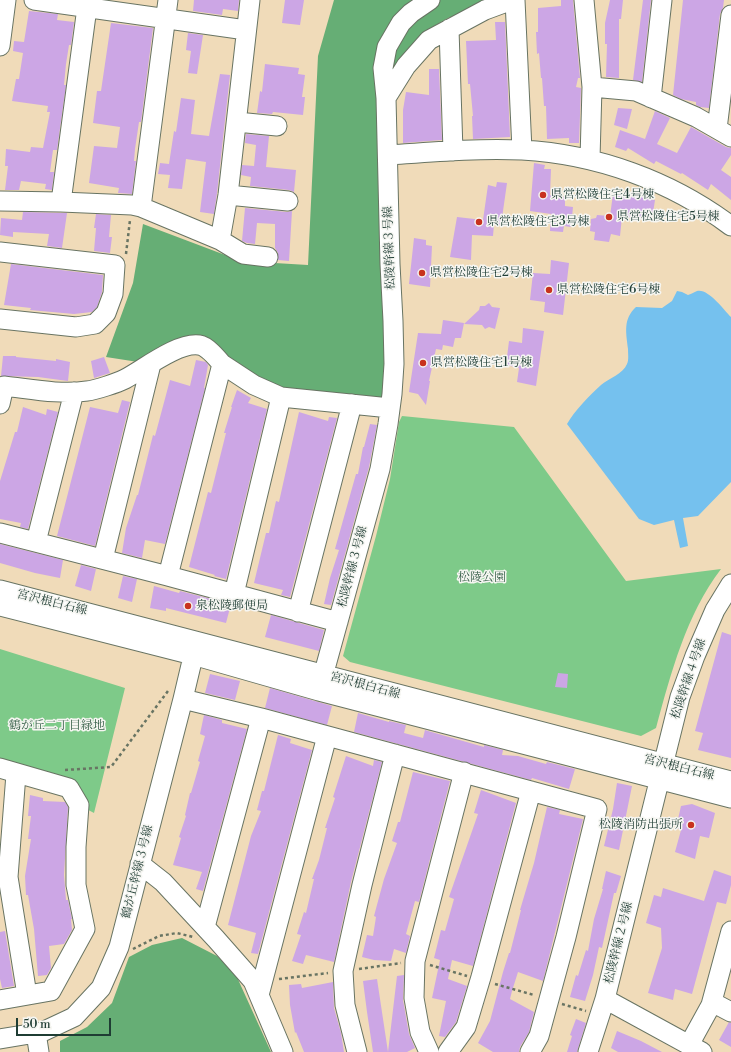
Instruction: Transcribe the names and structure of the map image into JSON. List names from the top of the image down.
{
  "streets": {
    "street": [
      "松陵幹線３号線",
      "宮沢根白石線",
      "松陵幹線４号線",
      "鶴が丘幹線３号線",
      "松陵幹線２号線"
    ]
  },
  "crossings": [
    ["宮沢根白石線", "松陵幹線４号線"],
    ["宮沢根白石線", "鶴が丘幹線３号線"],
    ["宮沢根白石線", "松陵幹線２号線"],
    ["松陵幹線４号線", "松陵幹線２号線"]
  ],
  "parks": ["松陵公園", "鶴が丘二丁目緑地"],
  "places": [
    "県営松陵住宅4号棟",
    "県営松陵住宅5号棟",
    "県営松陵住宅3号棟",
    "県営松陵住宅2号棟",
    "県営松陵住宅6号棟",
    "県営松陵住宅1号棟",
    "泉松陵郵便局",
    "松陵消防出張所"
  ],
  "scale_bar": "50 m"
}
